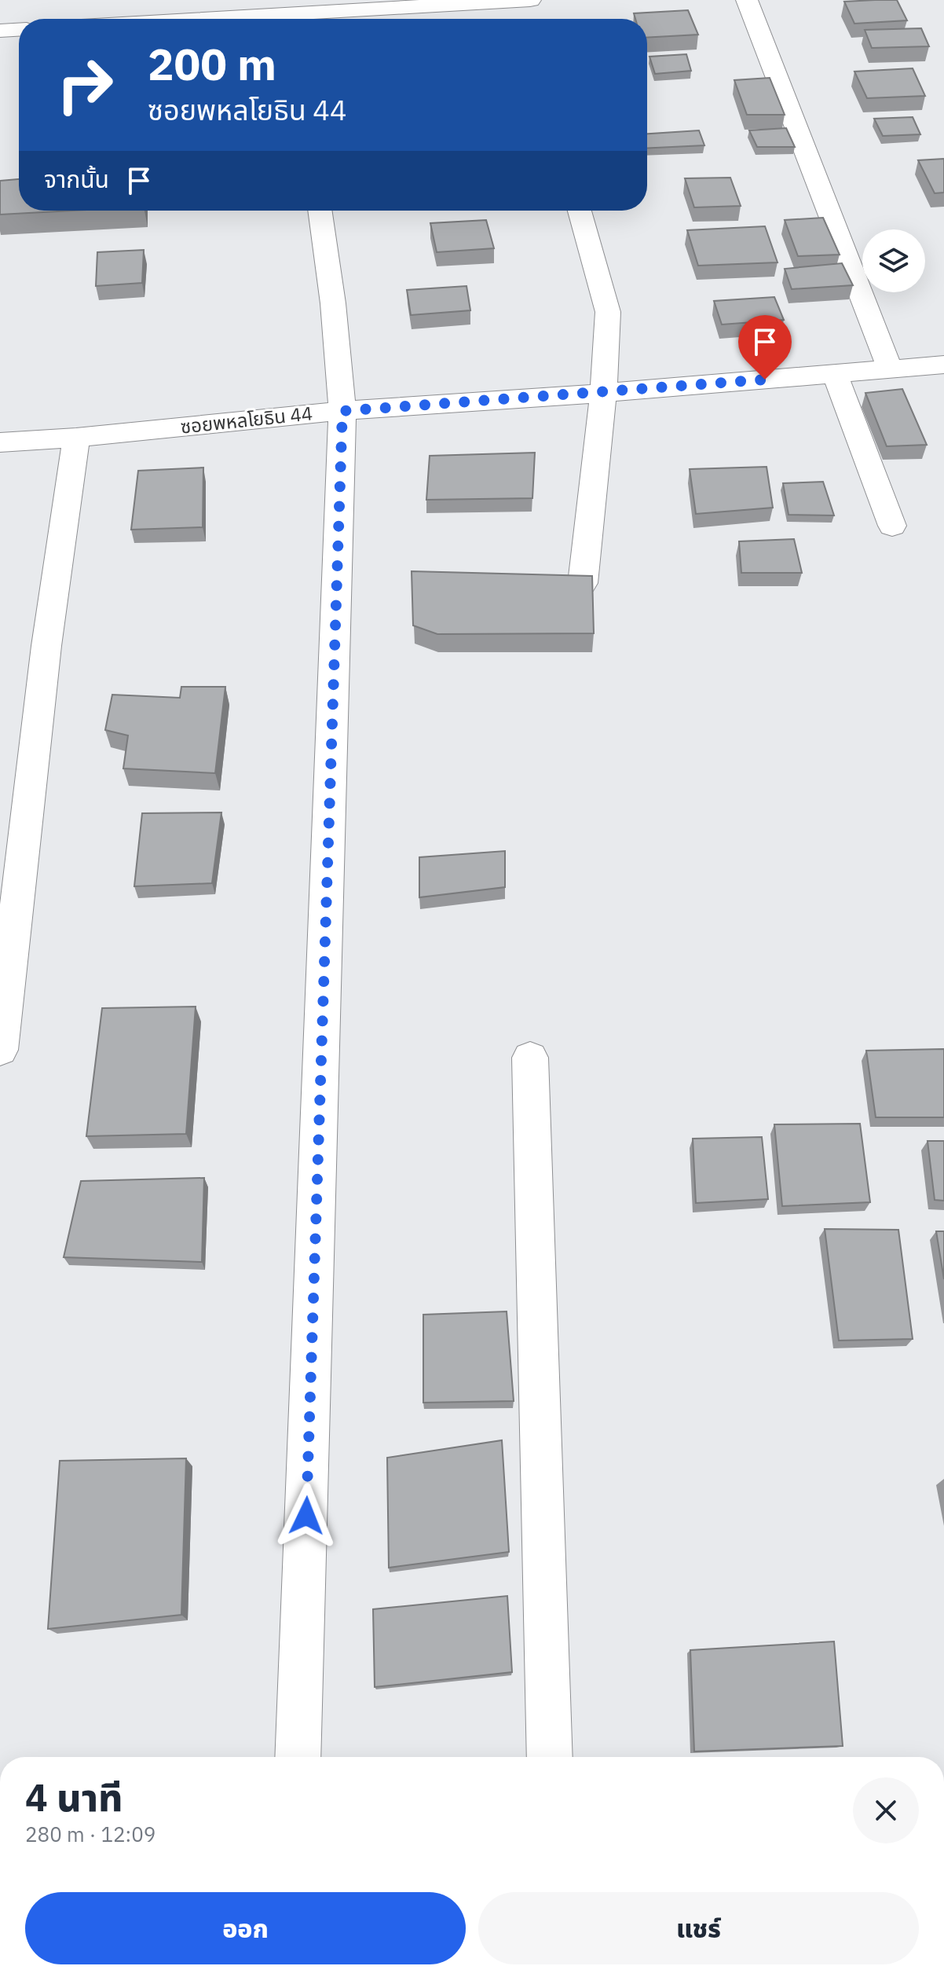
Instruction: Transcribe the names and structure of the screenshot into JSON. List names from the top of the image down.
{
  "streets": {
    "street": ["ซอยพหลโยธิน 44"]
  },
  "page": {
    "turn": ["200 m", "ซอยพหลโยธิน 44"],
    "then": "จากนั้น",
    "heading": ["4 นาที", "280 m · 12:09"],
    "buttons": ["ออก", "แชร์"]
  }
}
